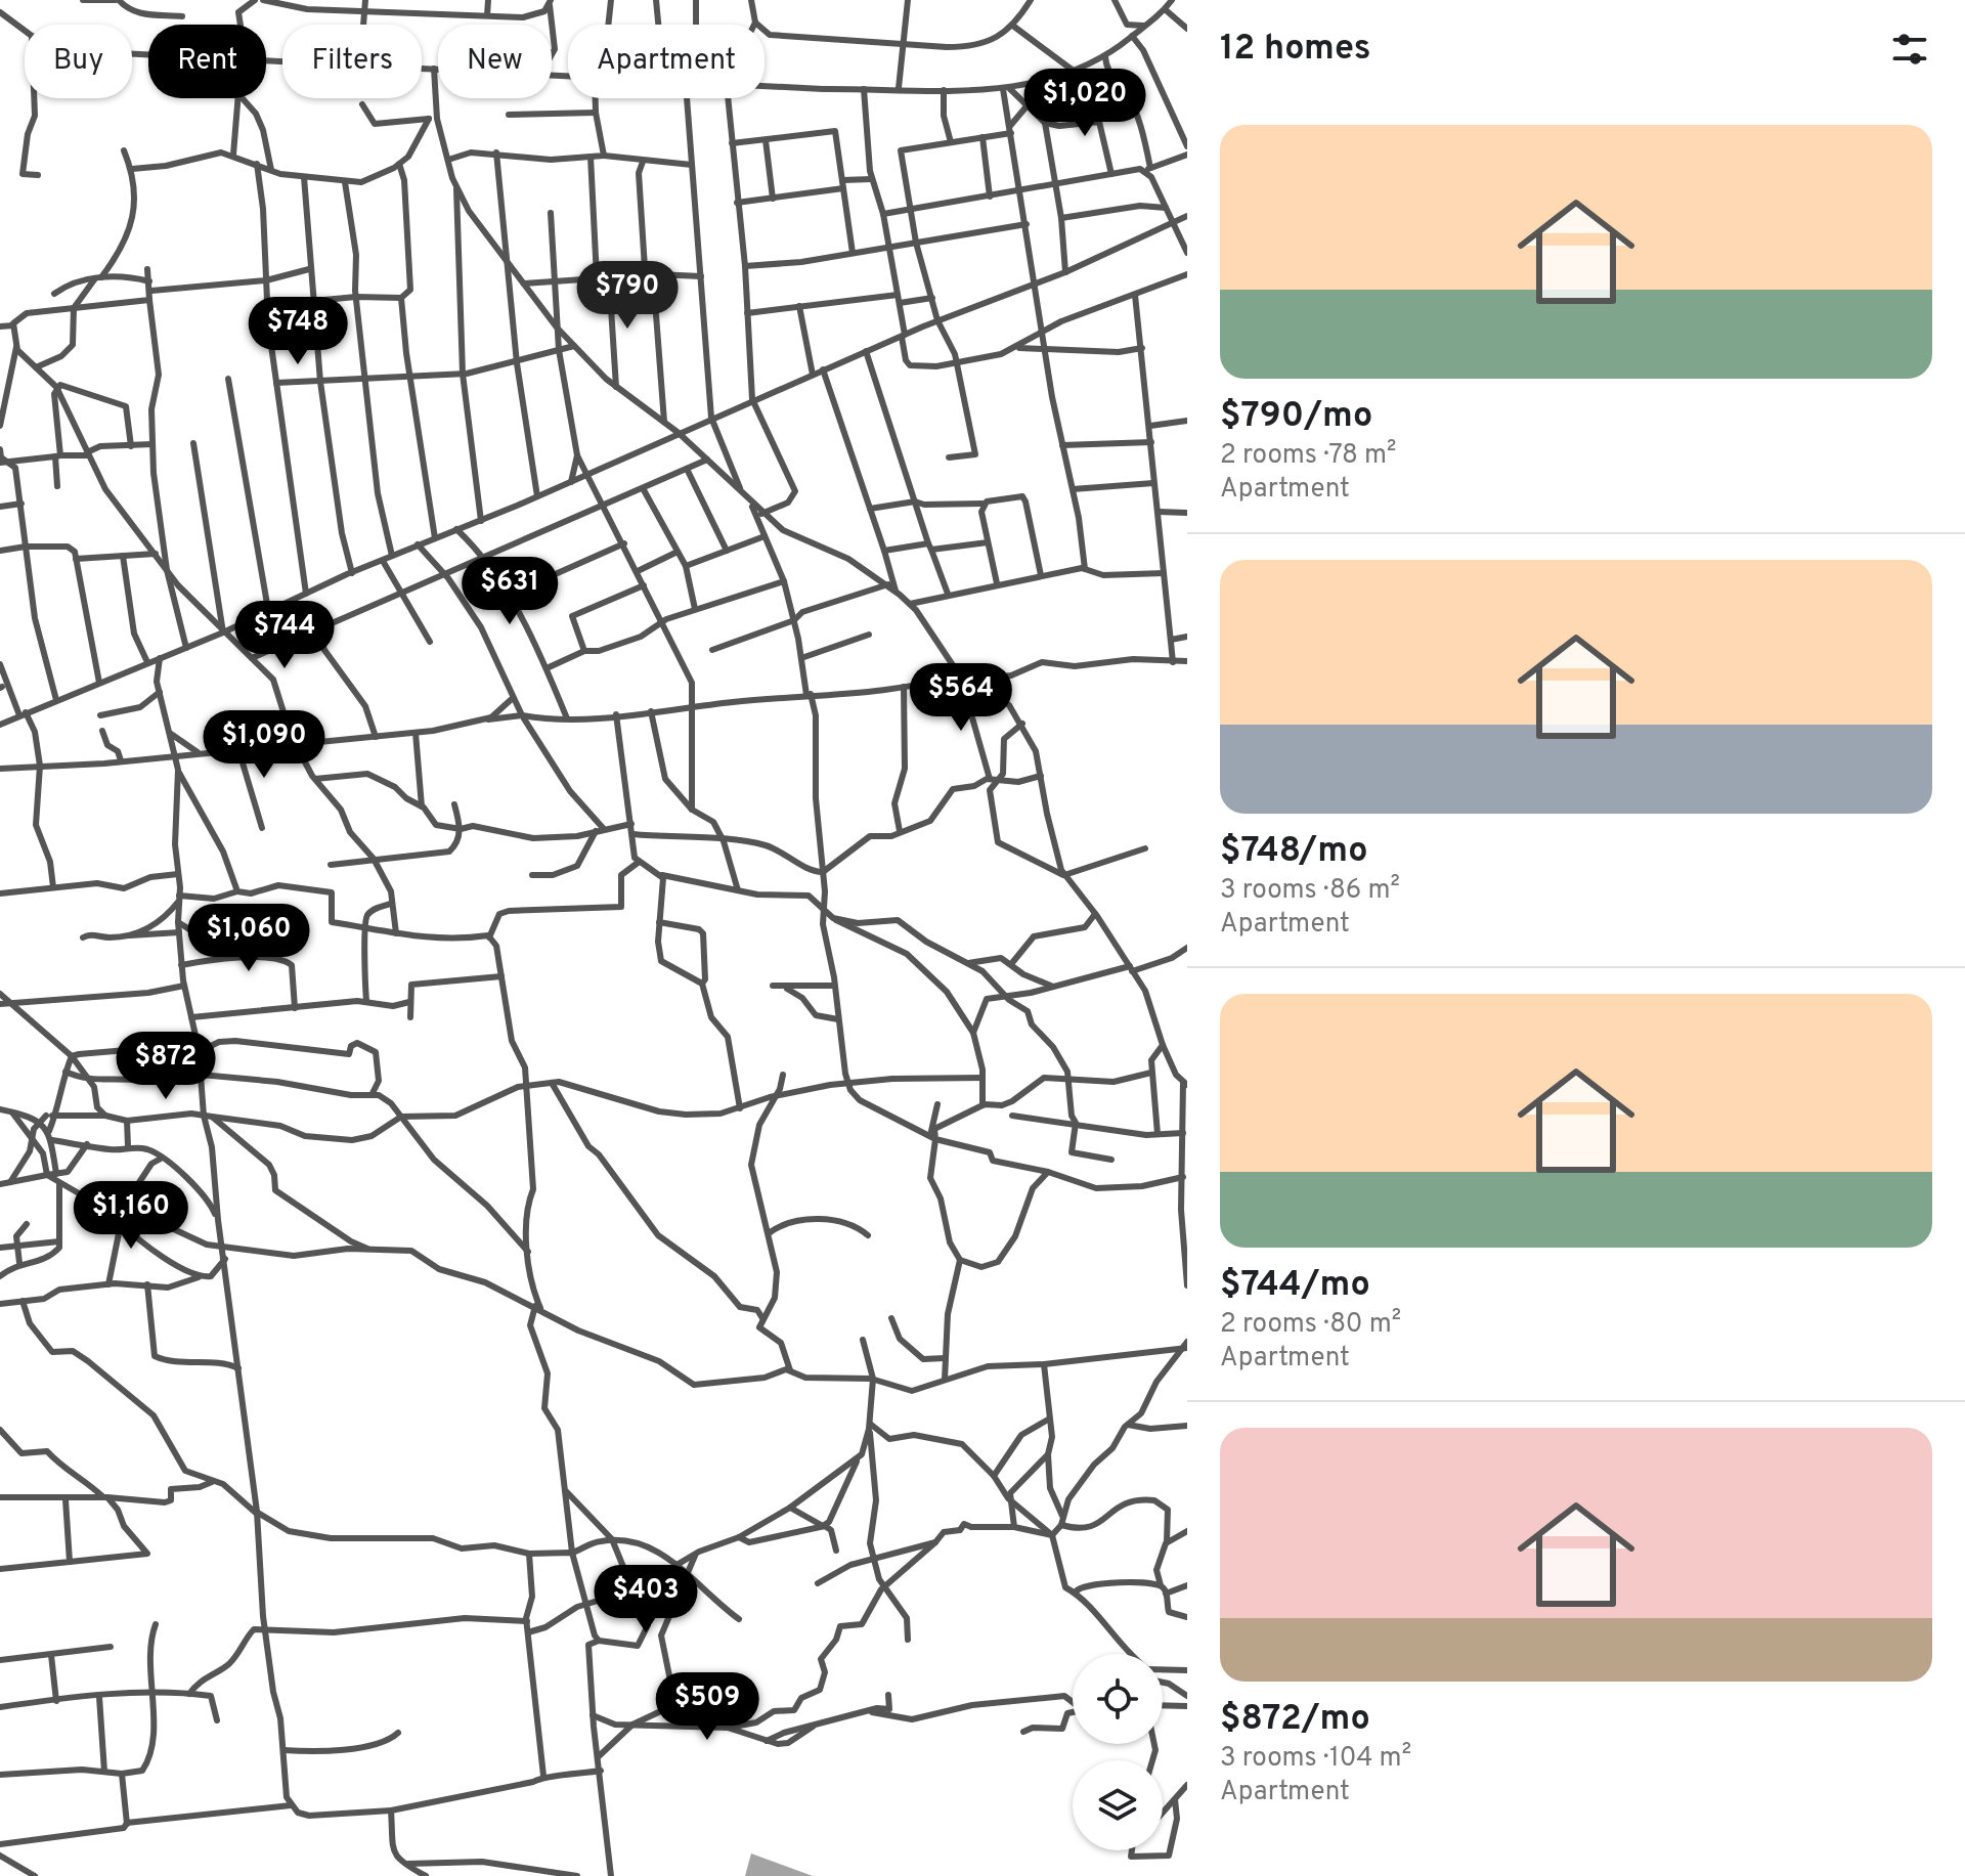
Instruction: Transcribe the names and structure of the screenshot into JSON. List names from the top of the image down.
{
  "page": {
    "heading": "12 homes",
    "chip": [
      "Buy",
      "Rent",
      "Filters",
      "New",
      "Apartment"
    ],
    "price": [
      "$1,020",
      "$790",
      "$748",
      "$631",
      "$744",
      "$564",
      "$1,090",
      "$1,060",
      "$872",
      "$1,160",
      "$403",
      "$509"
    ],
    "list": [
      {
        "name": "$790/mo",
        "note": "2 rooms · 78 m² · Apartment"
      },
      {
        "name": "$748/mo",
        "note": "3 rooms · 86 m² · Apartment"
      },
      {
        "name": "$744/mo",
        "note": "2 rooms · 80 m² · Apartment"
      },
      {
        "name": "$872/mo",
        "note": "3 rooms · 104 m² · Apartment"
      }
    ]
  }
}
